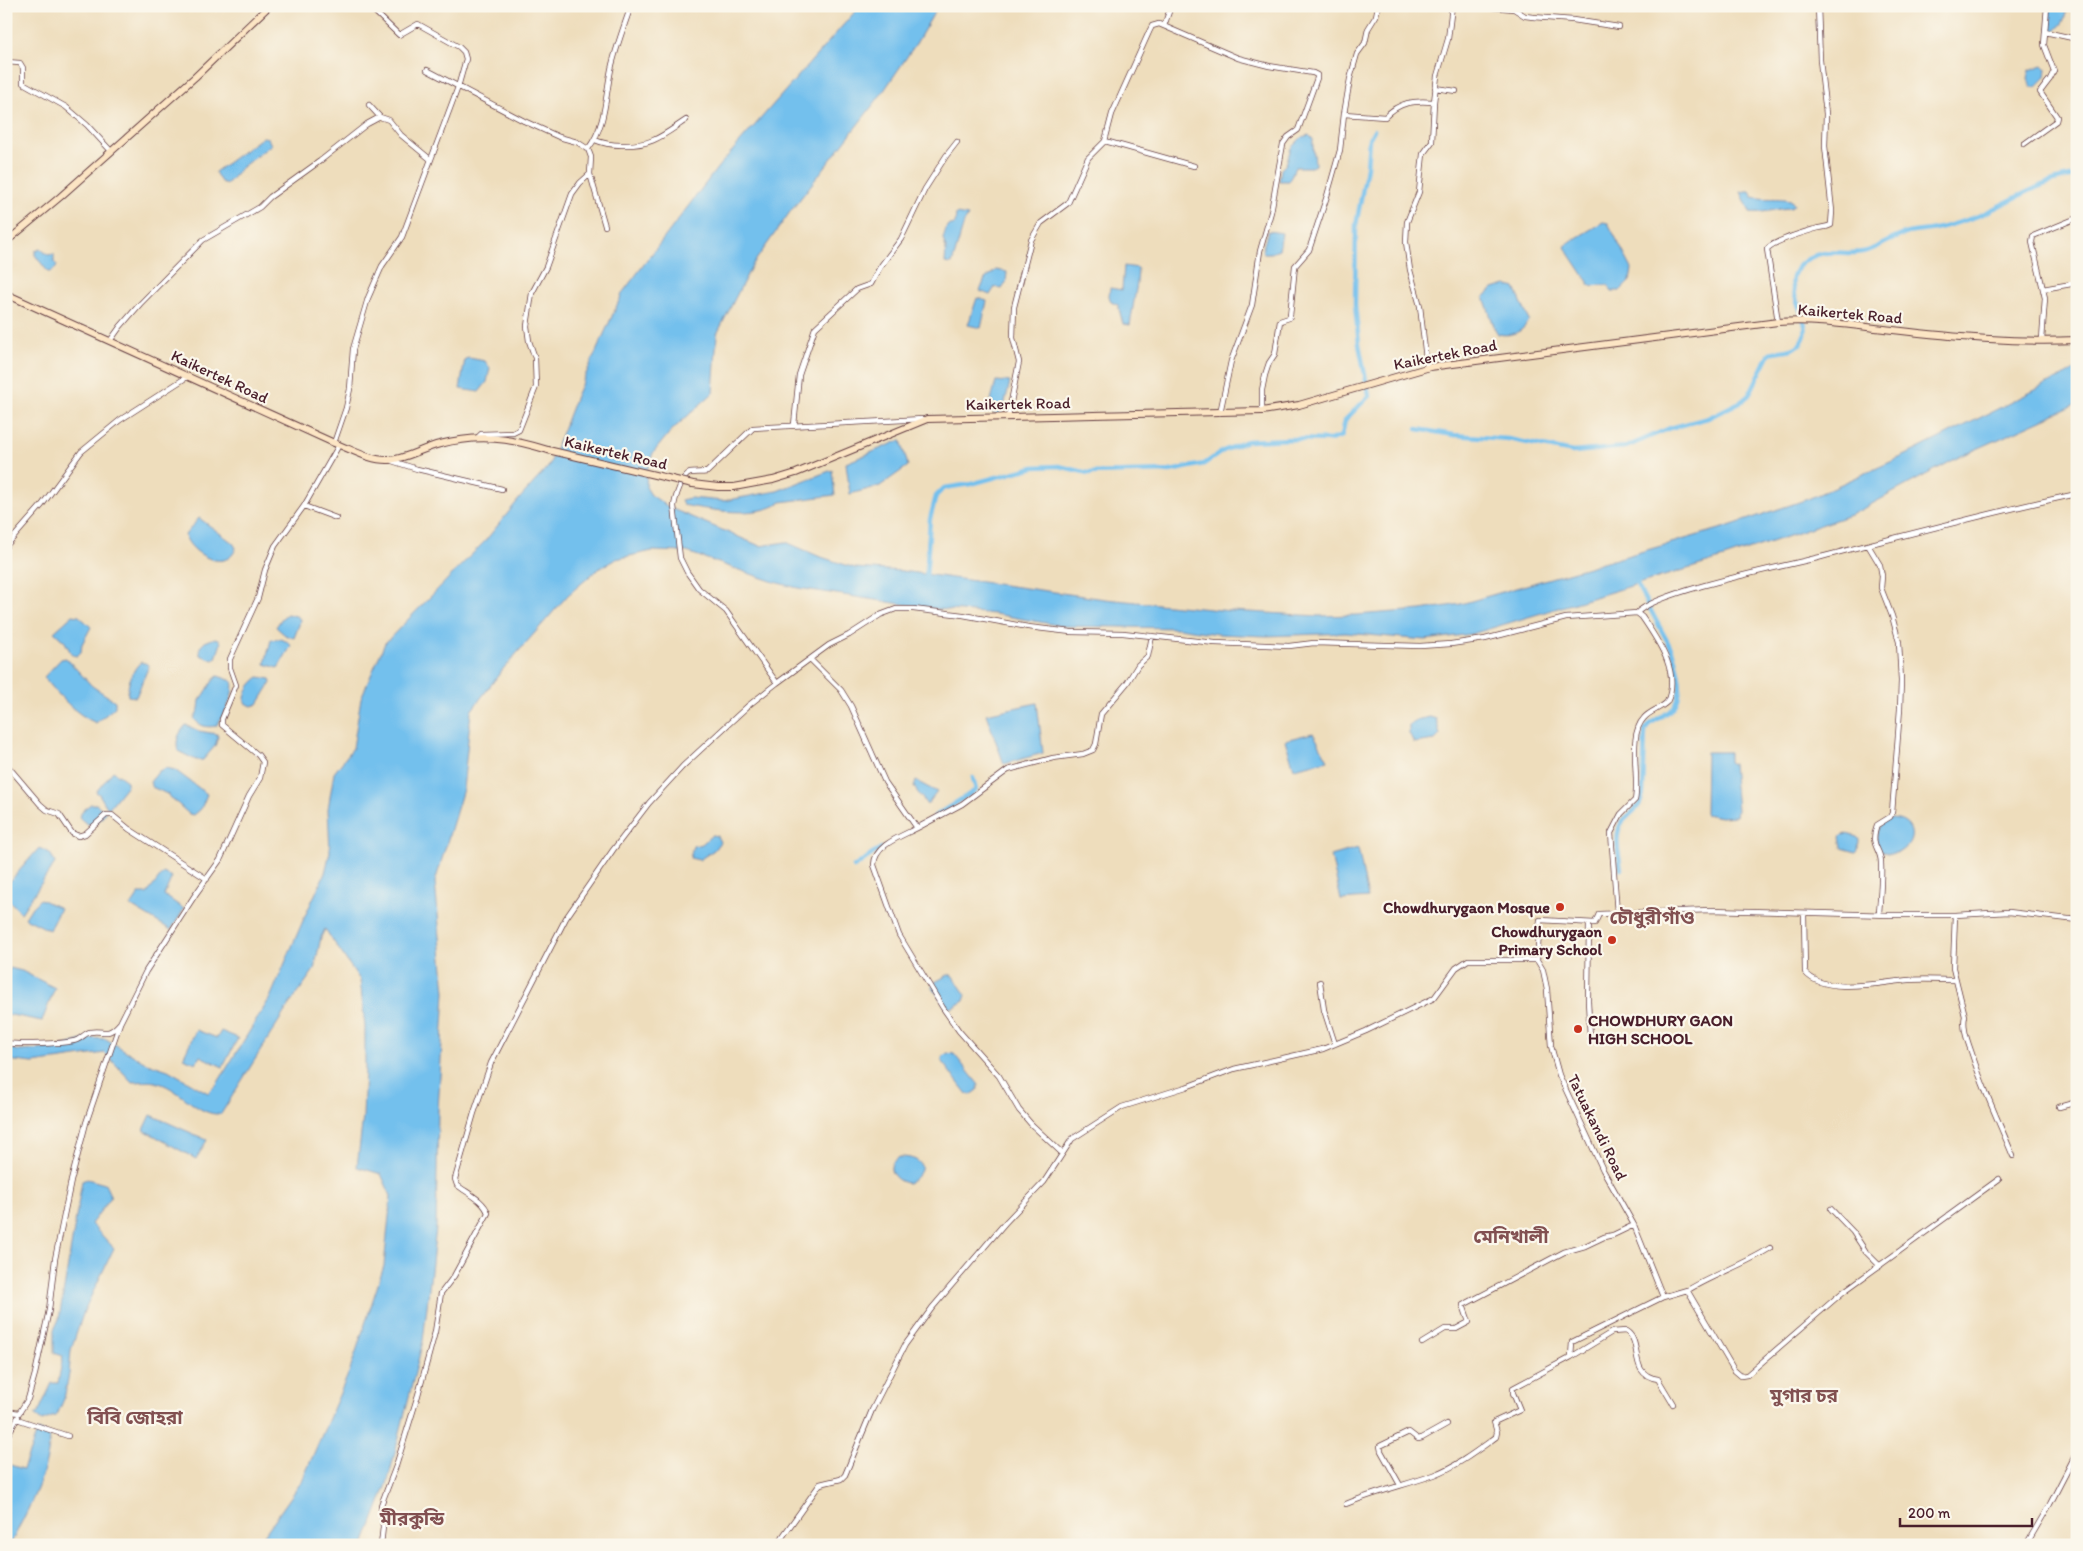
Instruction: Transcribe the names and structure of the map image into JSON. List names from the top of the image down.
{
  "streets": {
    "main road": ["Kaikertek Road"],
    "street": ["Tatuakandi Road"]
  },
  "districts": [
    "চৌধুরীগাঁও",
    "মেনিখালী",
    "মুগার চর",
    "বিবি জোহরা",
    "মীরকুন্ডি"
  ],
  "places": ["Chowdhurygaon Mosque", "Chowdhurygaon Primary School", "CHOWDHURY GAON HIGH SCHOOL"],
  "scale_bar": "200 m"
}
